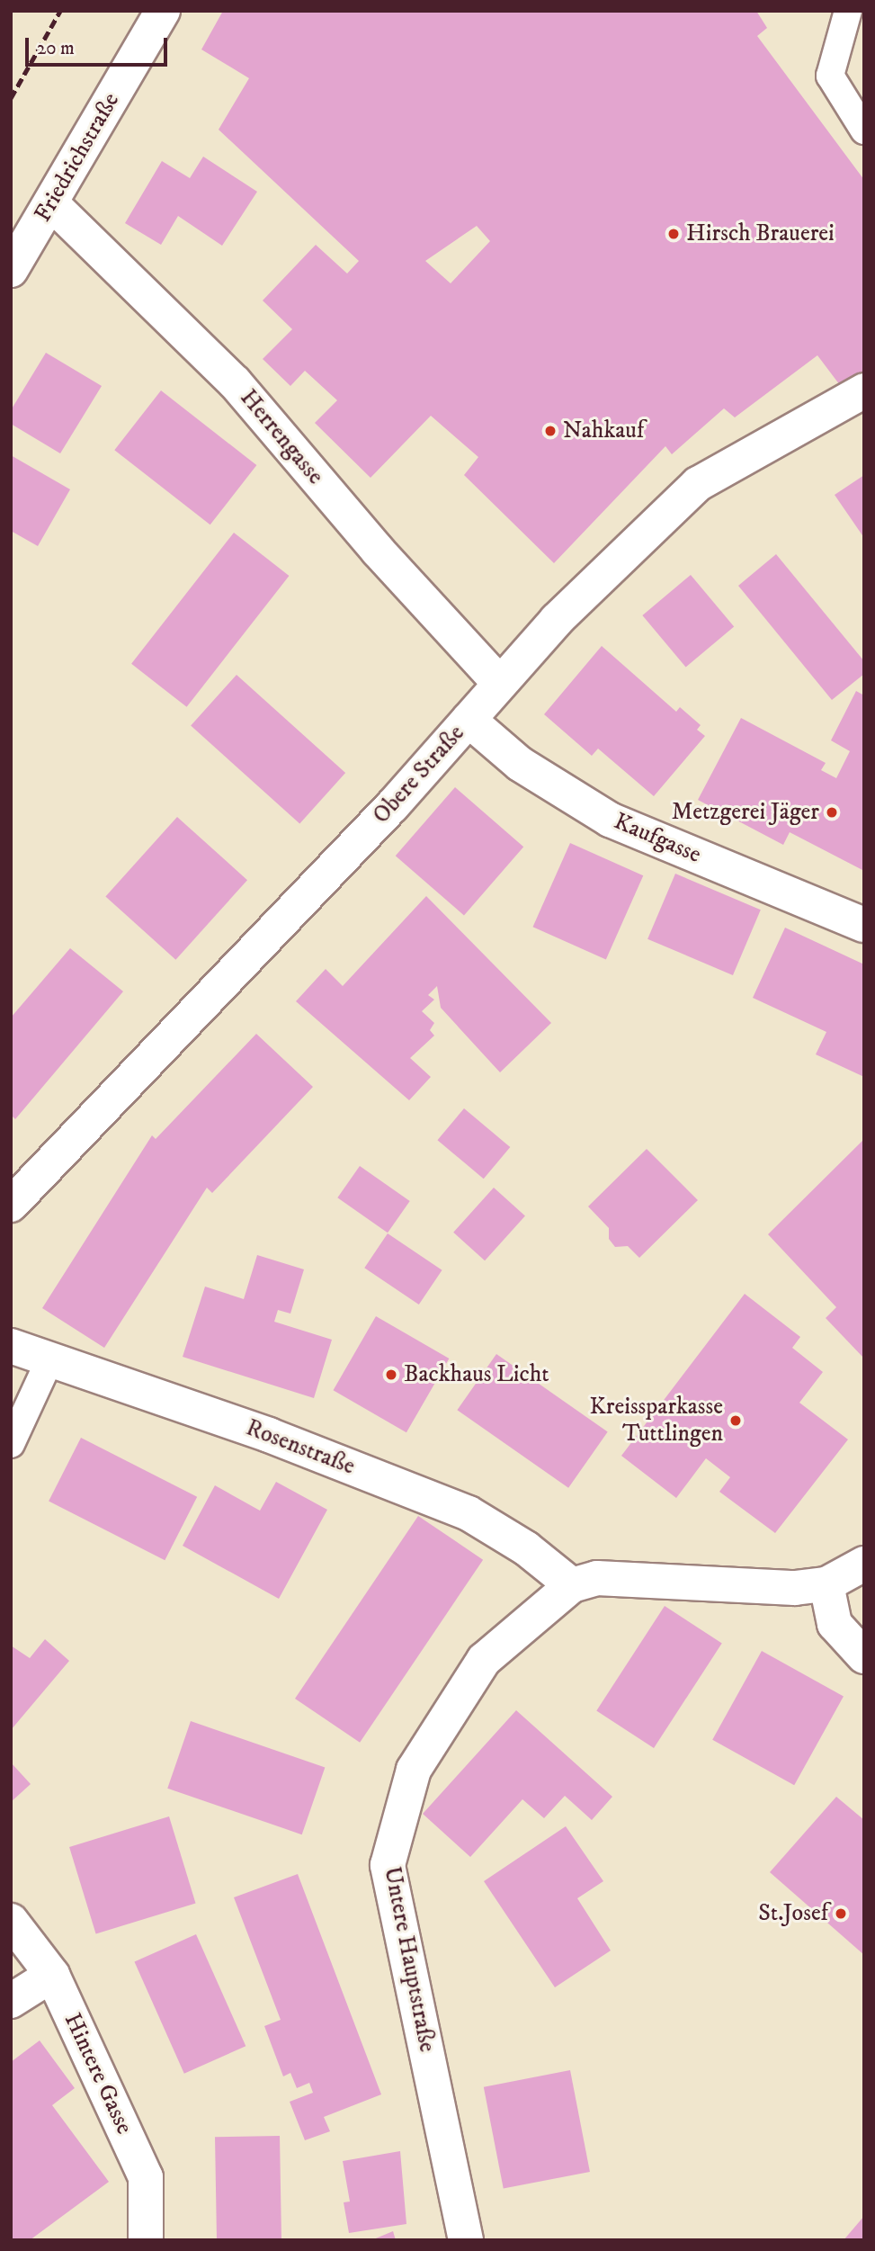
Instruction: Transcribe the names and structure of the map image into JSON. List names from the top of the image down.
{
  "streets": {
    "street": [
      "Friedrichstraße",
      "Herrengasse",
      "Obere Straße",
      "Kaufgasse",
      "Rosenstraße",
      "Untere Hauptstraße",
      "Hintere Gasse"
    ]
  },
  "crossings": [
    ["Friedrichstraße", "Herrengasse"],
    ["Herrengasse", "Obere Straße"],
    ["Obere Straße", "Kaufgasse"],
    ["Rosenstraße", "Untere Hauptstraße"]
  ],
  "places": [
    "Hirsch Brauerei",
    "Nahkauf",
    "Metzgerei Jäger",
    "Backhaus Licht",
    "Kreissparkasse Tuttlingen",
    "St.Josef"
  ],
  "scale_bar": "20 m"
}
